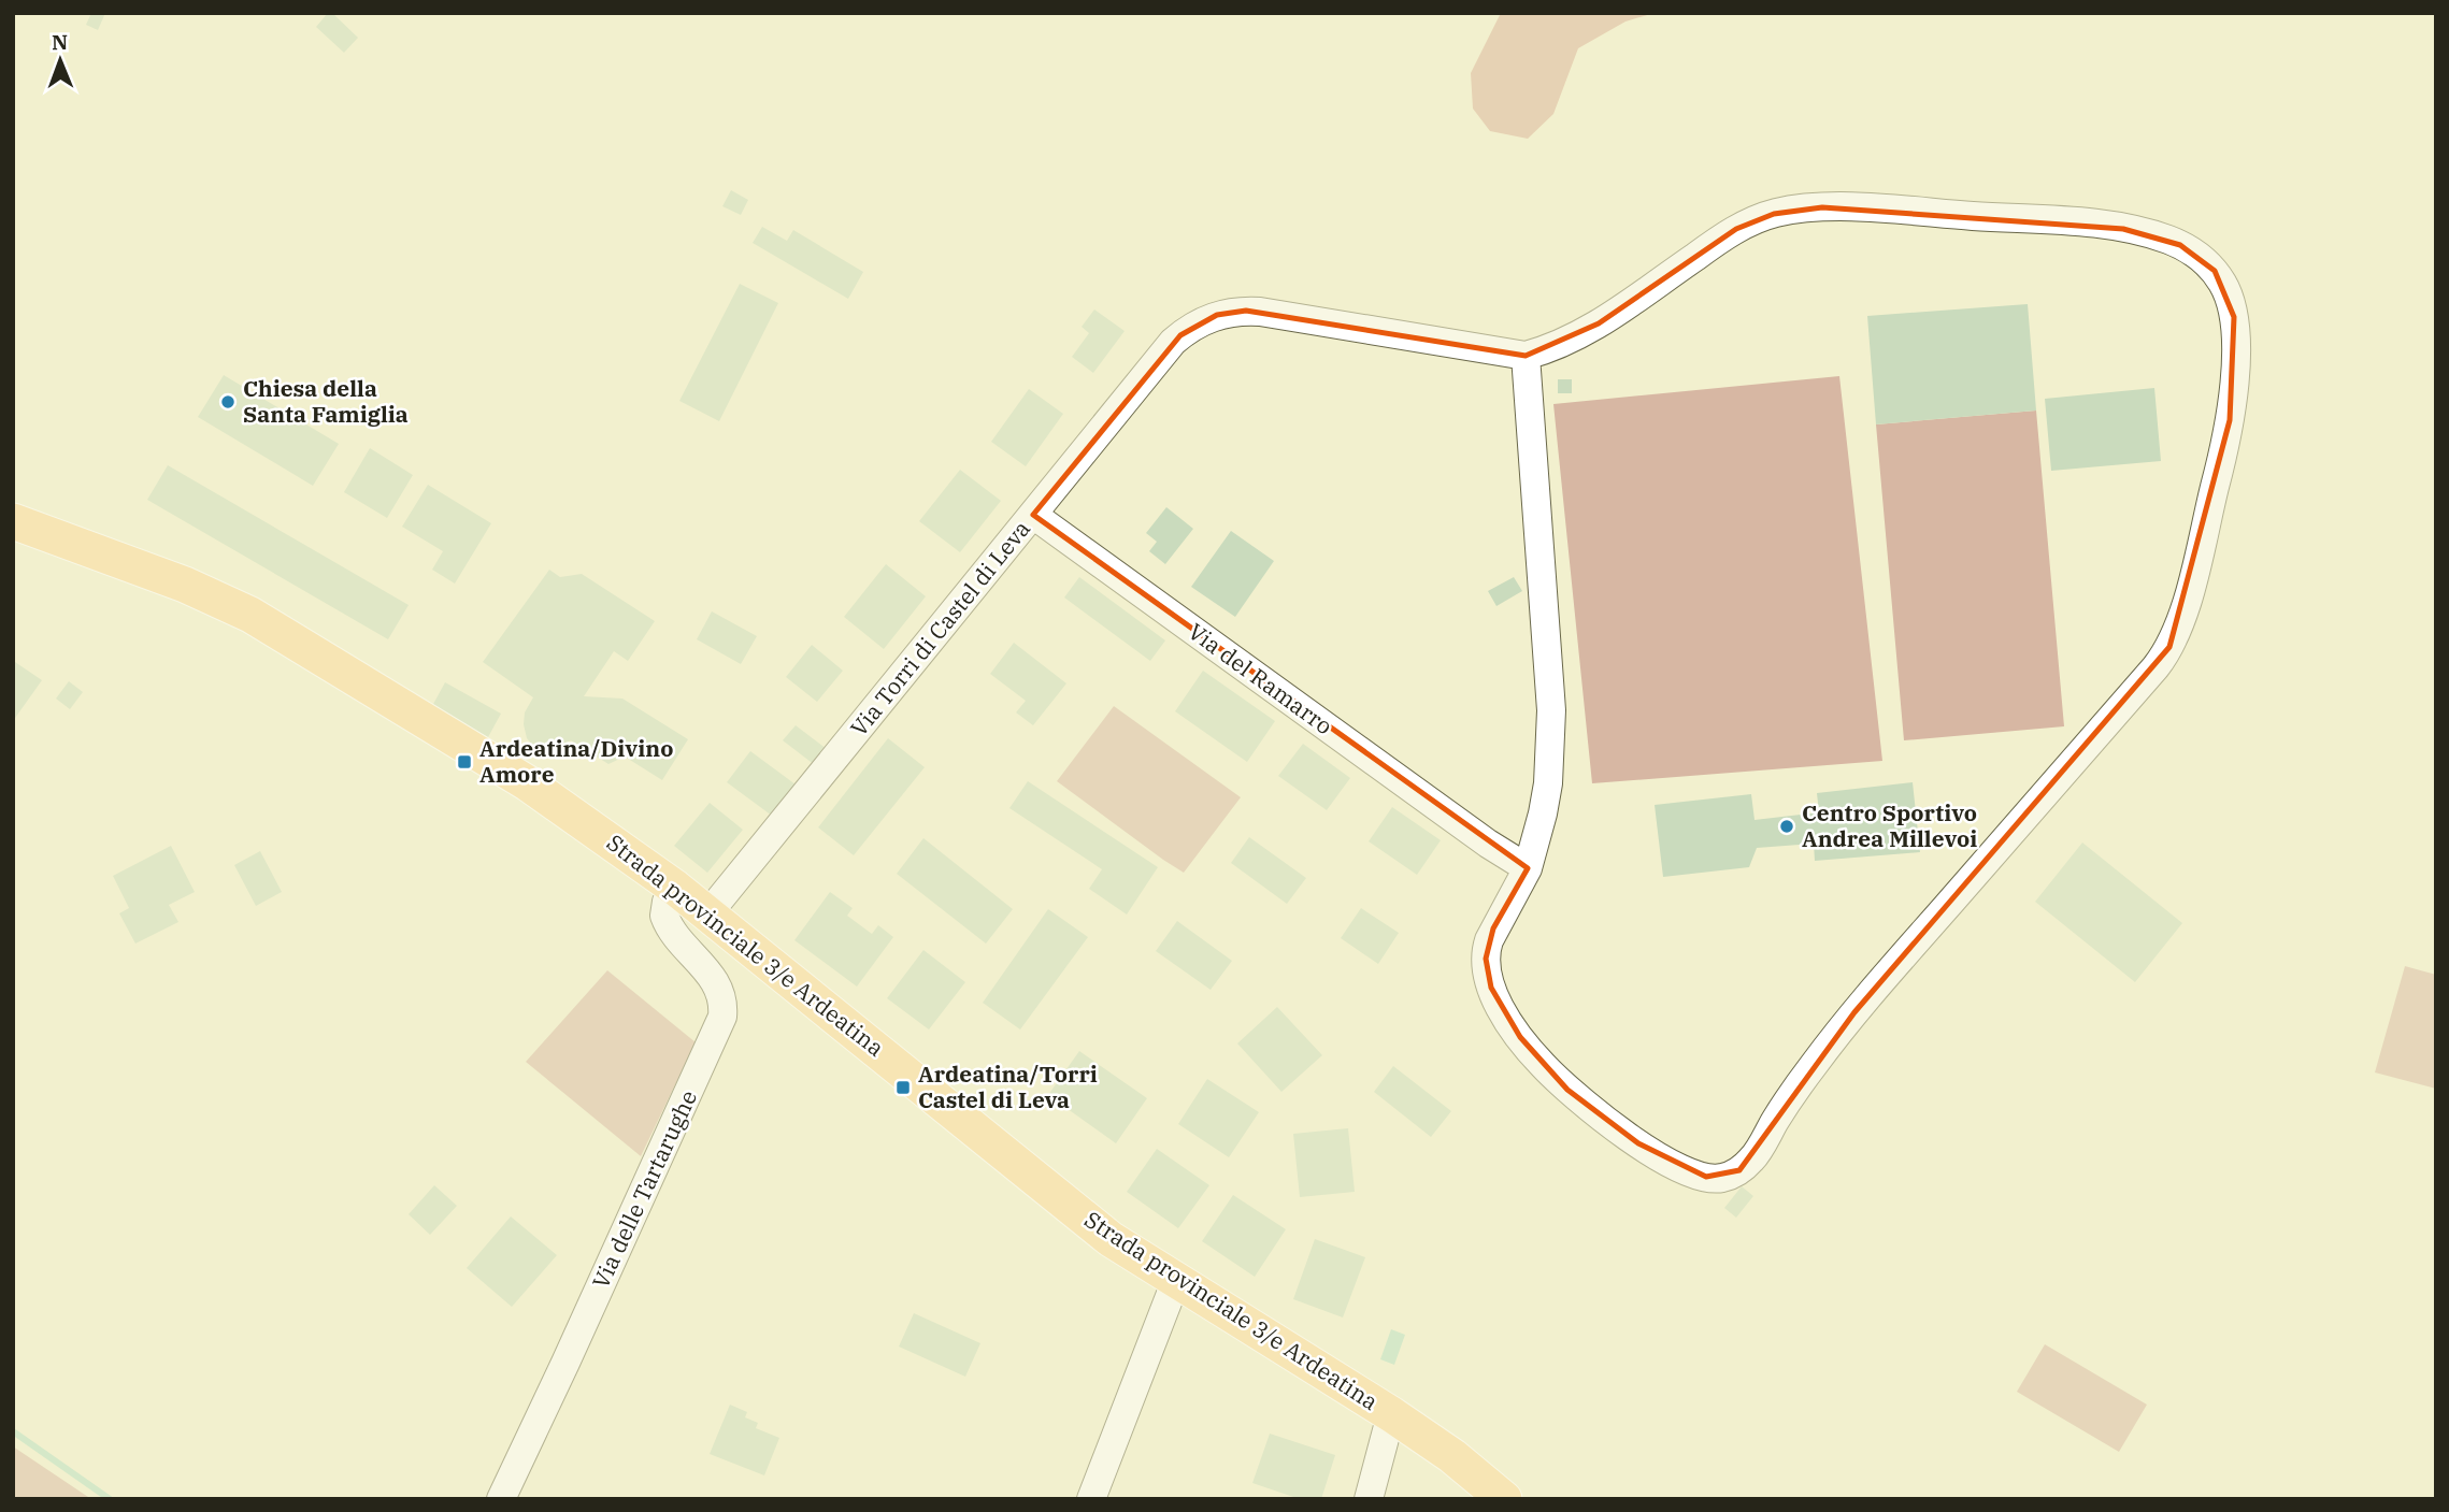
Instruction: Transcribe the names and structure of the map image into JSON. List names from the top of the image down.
{
  "streets": {
    "main road": ["Strada provinciale 3/e Ardeatina"],
    "street": ["Via Torri di Castel di Leva", "Via del Ramarro", "Via delle Tartarughe"]
  },
  "crossings": [
    ["Via Torri di Castel di Leva", "Via del Ramarro"],
    ["Via Torri di Castel di Leva", "Strada provinciale 3/e Ardeatina"],
    ["Strada provinciale 3/e Ardeatina", "Via delle Tartarughe"]
  ],
  "places": {
    "other": ["Chiesa della Santa Famiglia", "Centro Sportivo Andrea Millevoi"],
    "transit": ["Ardeatina/Divino Amore", "Ardeatina/Torri Castel di Leva"]
  },
  "north": "top"
}
